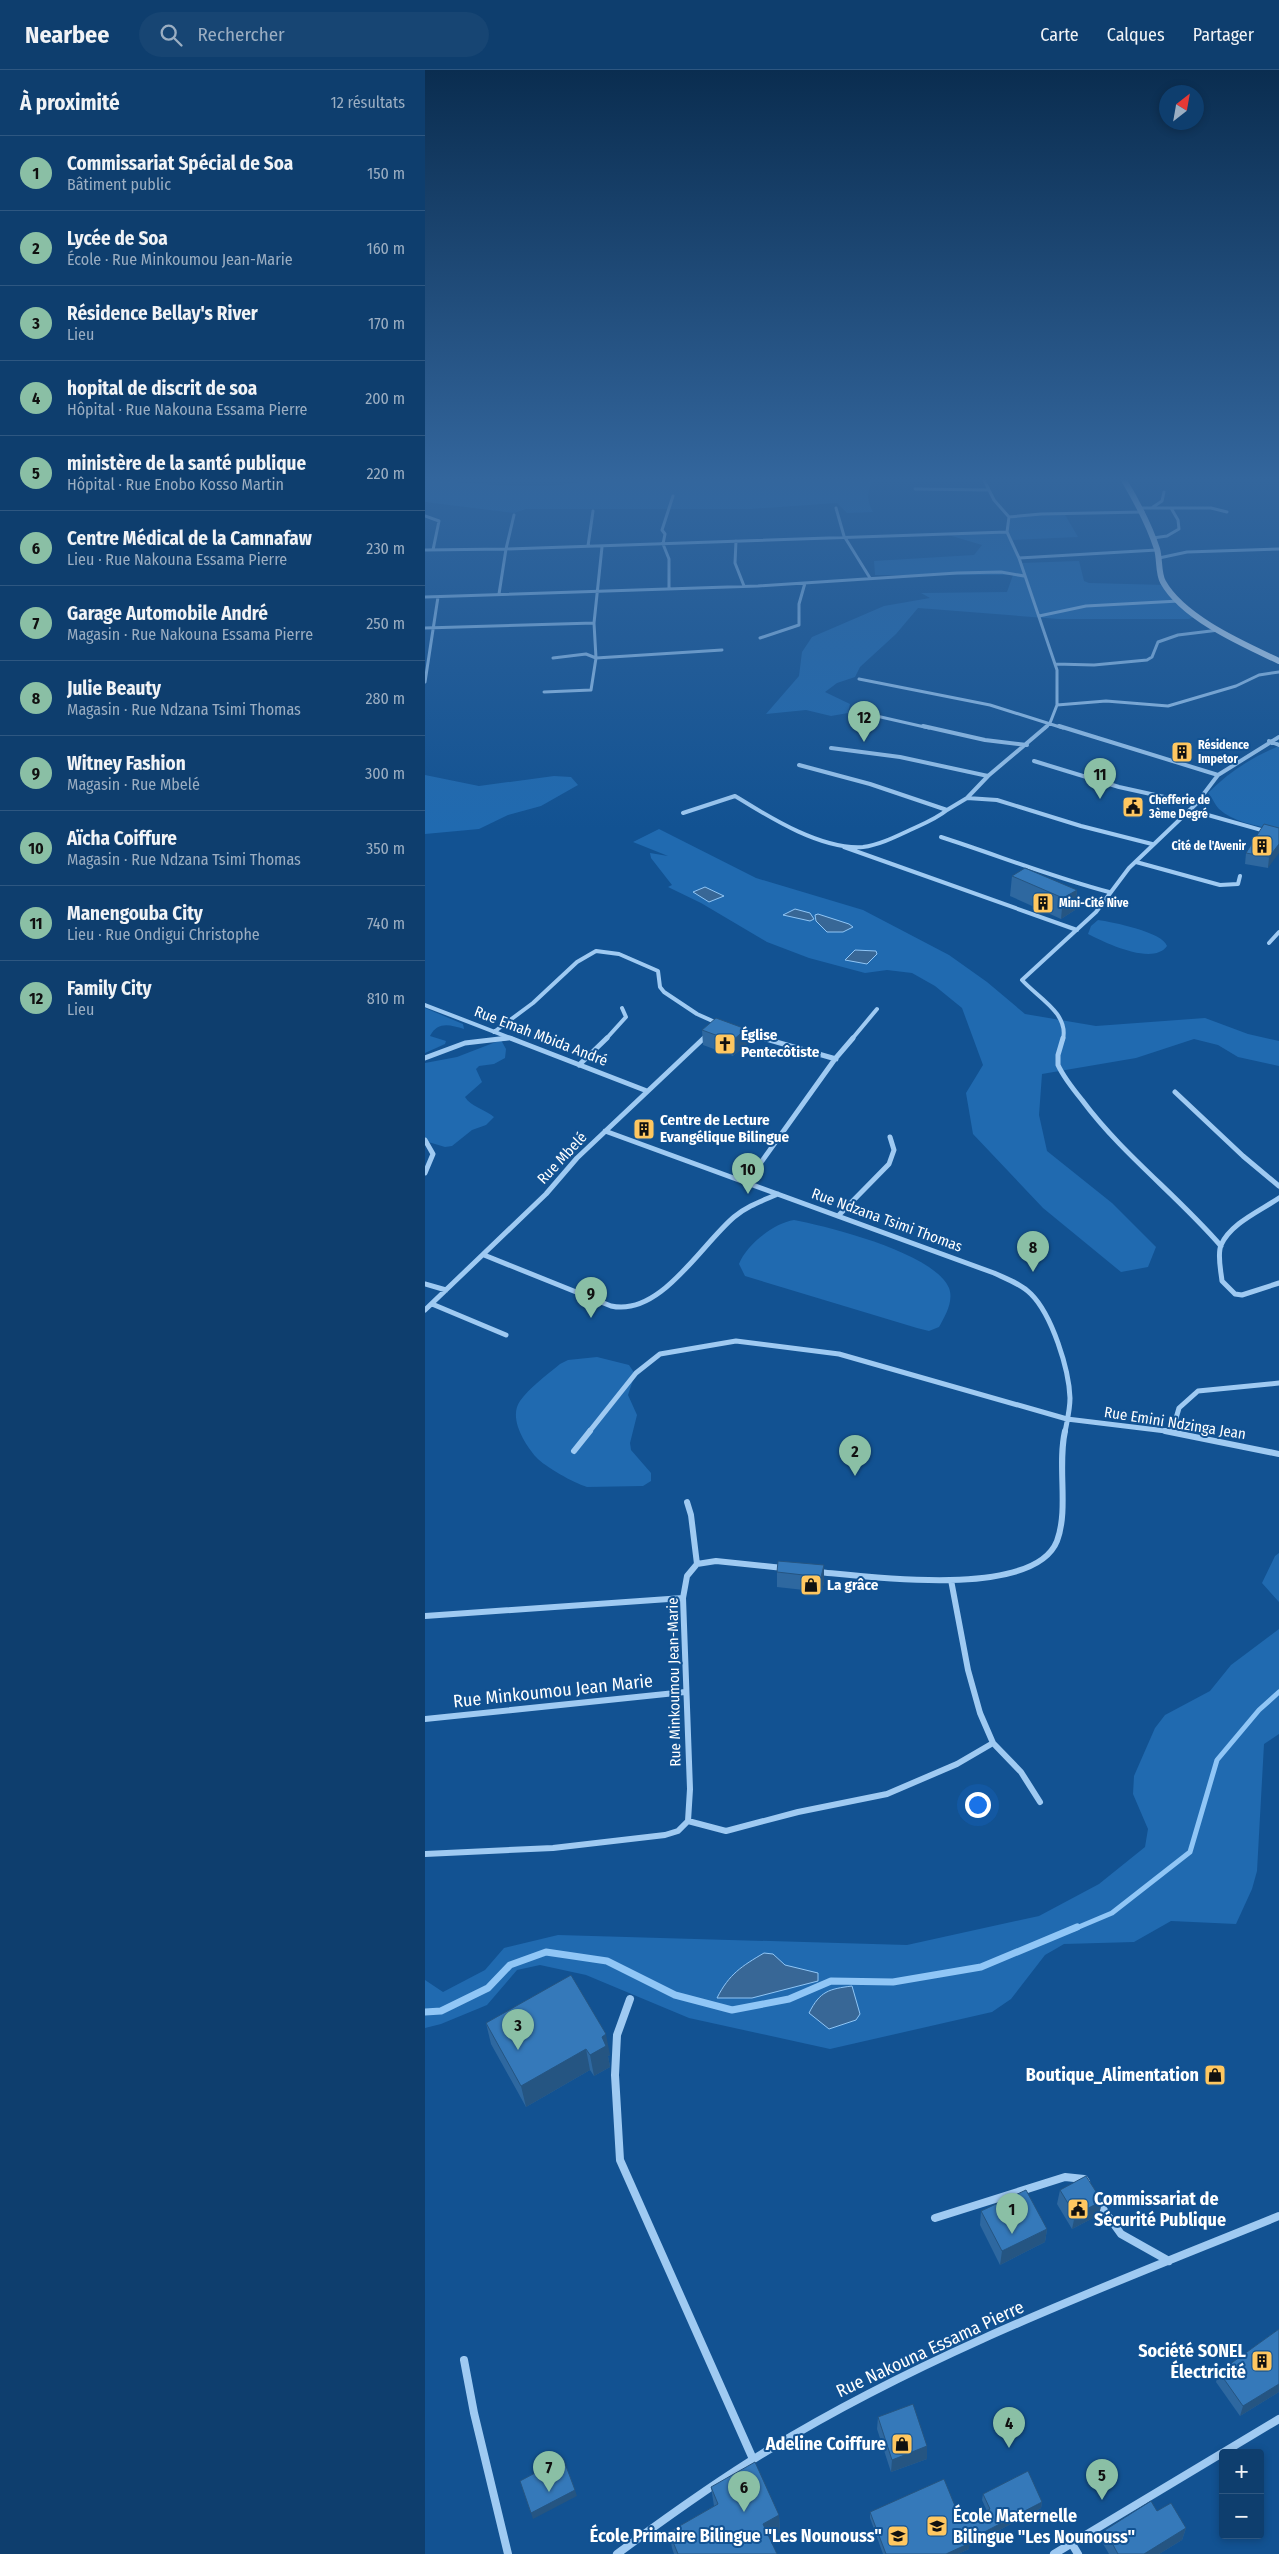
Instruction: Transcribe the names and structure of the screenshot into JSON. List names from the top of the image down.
{
  "streets": {
    "street": [
      "Rue Emah Mbida André",
      "Rue Mbelé",
      "Rue Ndzana Tsimi Thomas",
      "Rue Emini Ndzinga Jean",
      "Rue Minkoumou Jean-Marie",
      "Rue Minkoumou Jean Marie",
      "Rue Nakouna Essama Pierre"
    ]
  },
  "crossings": [
    ["Rue Emah Mbida André", "Rue Mbelé"],
    ["Rue Mbelé", "Rue Ndzana Tsimi Thomas"],
    ["Rue Ndzana Tsimi Thomas", "Rue Emini Ndzinga Jean"],
    ["Rue Minkoumou Jean-Marie", "Rue Minkoumou Jean Marie"]
  ],
  "places": {
    "building": [
      "Résidence Impetor",
      "Cité de l'Avenir",
      "Mini-Cité Nive",
      "Centre de Lecture Evangélique Bilingue",
      "Société SONEL Électricité"
    ],
    "public building": ["Chefferie de 3ème Degré", "Commissariat de Sécurité Publique"],
    "church": ["Église Pentecôtiste"],
    "shop": ["La grâce", "Boutique_Alimentation", "Adeline Coiffure"],
    "school or university": ["École Maternelle Bilingue \"Les Nounouss\"", "École Primaire Bilingue \"Les Nounouss\""]
  },
  "north": "top right",
  "page": {
    "header": "Nearbee",
    "search": "Rechercher",
    "nav": ["Carte", "Calques", "Partager"],
    "heading": ["À proximité", "12 résultats"],
    "list": [
      {
        "mark": "1",
        "name": "Commissariat Spécial de Soa",
        "note": "Bâtiment public",
        "value": "150 m"
      },
      {
        "mark": "2",
        "name": "Lycée de Soa",
        "note": "École · Rue Minkoumou Jean-Marie",
        "value": "160 m"
      },
      {
        "mark": "3",
        "name": "Résidence Bellay's River",
        "note": "Lieu",
        "value": "170 m"
      },
      {
        "mark": "4",
        "name": "hopital de discrit de soa",
        "note": "Hôpital · Rue Nakouna Essama Pierre",
        "value": "200 m"
      },
      {
        "mark": "5",
        "name": "ministère de la santé publique",
        "note": "Hôpital · Rue Enobo Kosso Martin",
        "value": "220 m"
      },
      {
        "mark": "6",
        "name": "Centre Médical de la Camnafaw",
        "note": "Lieu · Rue Nakouna Essama Pierre",
        "value": "230 m"
      },
      {
        "mark": "7",
        "name": "Garage Automobile André",
        "note": "Magasin · Rue Nakouna Essama Pierre",
        "value": "250 m"
      },
      {
        "mark": "8",
        "name": "Julie Beauty",
        "note": "Magasin · Rue Ndzana Tsimi Thomas",
        "value": "280 m"
      },
      {
        "mark": "9",
        "name": "Witney Fashion",
        "note": "Magasin · Rue Mbelé",
        "value": "300 m"
      },
      {
        "mark": "10",
        "name": "Aïcha Coiffure",
        "note": "Magasin · Rue Ndzana Tsimi Thomas",
        "value": "350 m"
      },
      {
        "mark": "11",
        "name": "Manengouba City",
        "note": "Lieu · Rue Ondigui Christophe",
        "value": "740 m"
      },
      {
        "mark": "12",
        "name": "Family City",
        "note": "Lieu",
        "value": "810 m"
      }
    ],
    "pins": [
      "12",
      "11",
      "10",
      "8",
      "9",
      "2",
      "3",
      "1",
      "4",
      "7",
      "5",
      "6"
    ],
    "map_buttons": ["+", "−"]
  }
}
